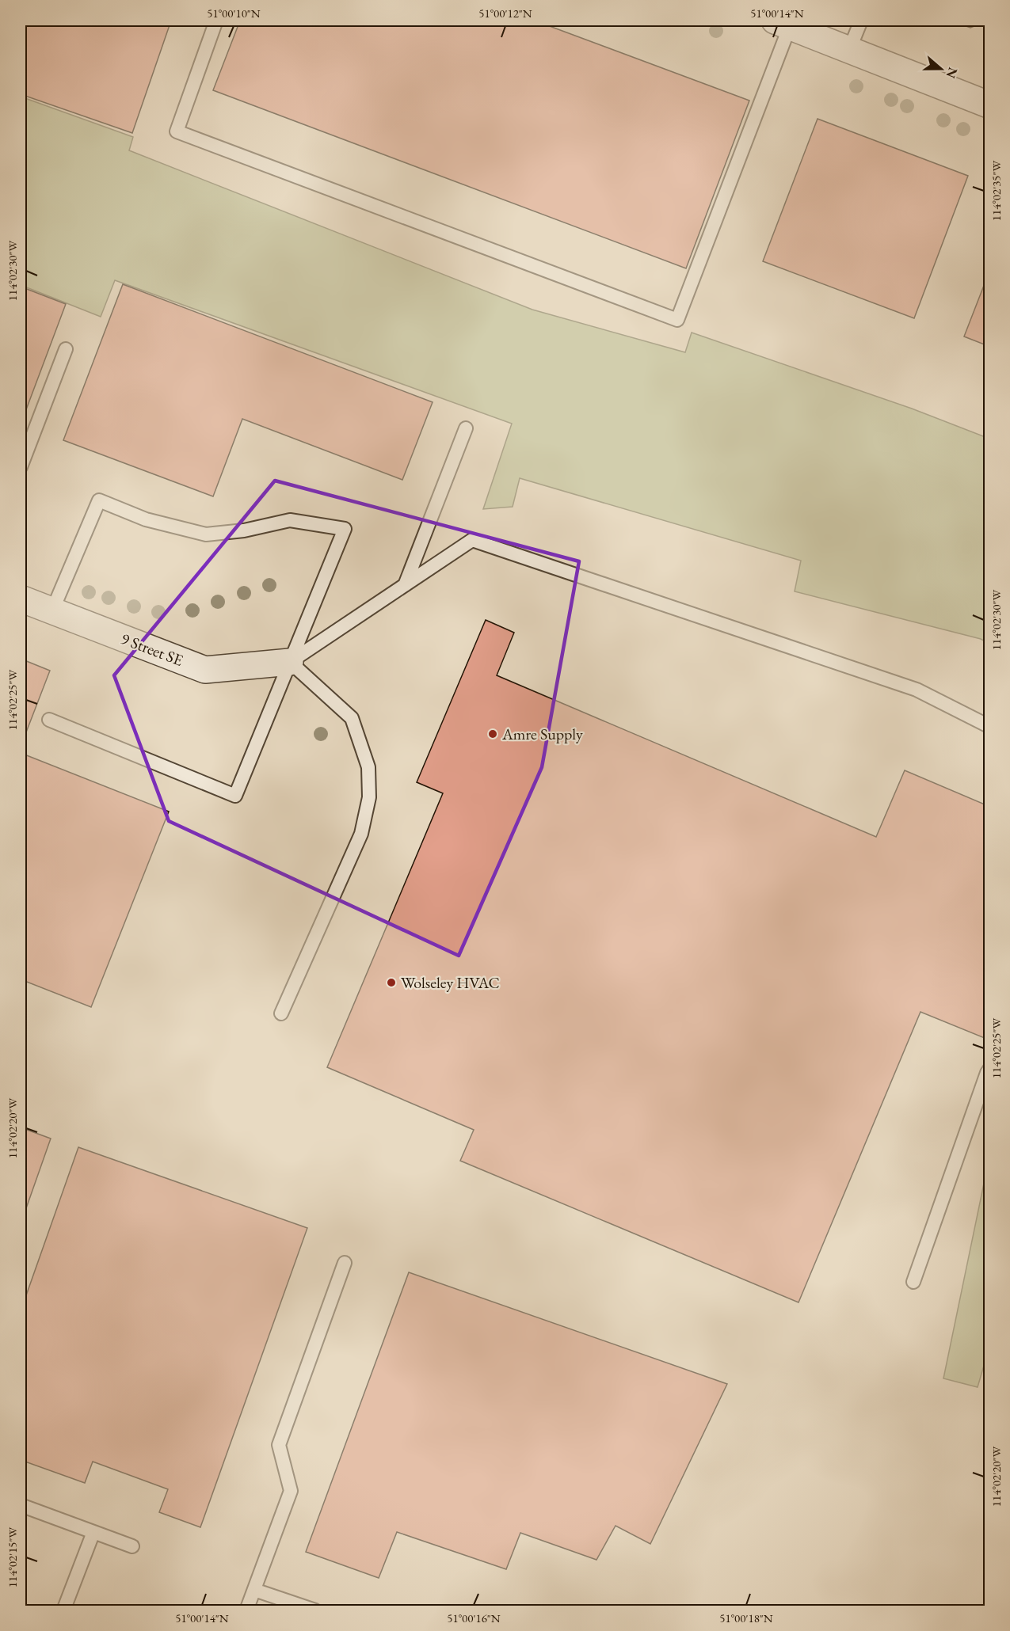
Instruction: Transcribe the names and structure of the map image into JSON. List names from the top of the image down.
{
  "streets": {
    "street": ["9 Street SE"]
  },
  "places": ["Amre Supply", "Wolseley HVAC"],
  "north": "right",
  "coordinates": [
    "51°00'10\"N",
    "51°00'12\"N",
    "51°00'14\"N",
    "114°02'35\"W",
    "114°02'30\"W",
    "114°02'25\"W",
    "114°02'20\"W",
    "114°02'15\"W",
    "51°00'16\"N",
    "51°00'18\"N"
  ]
}
